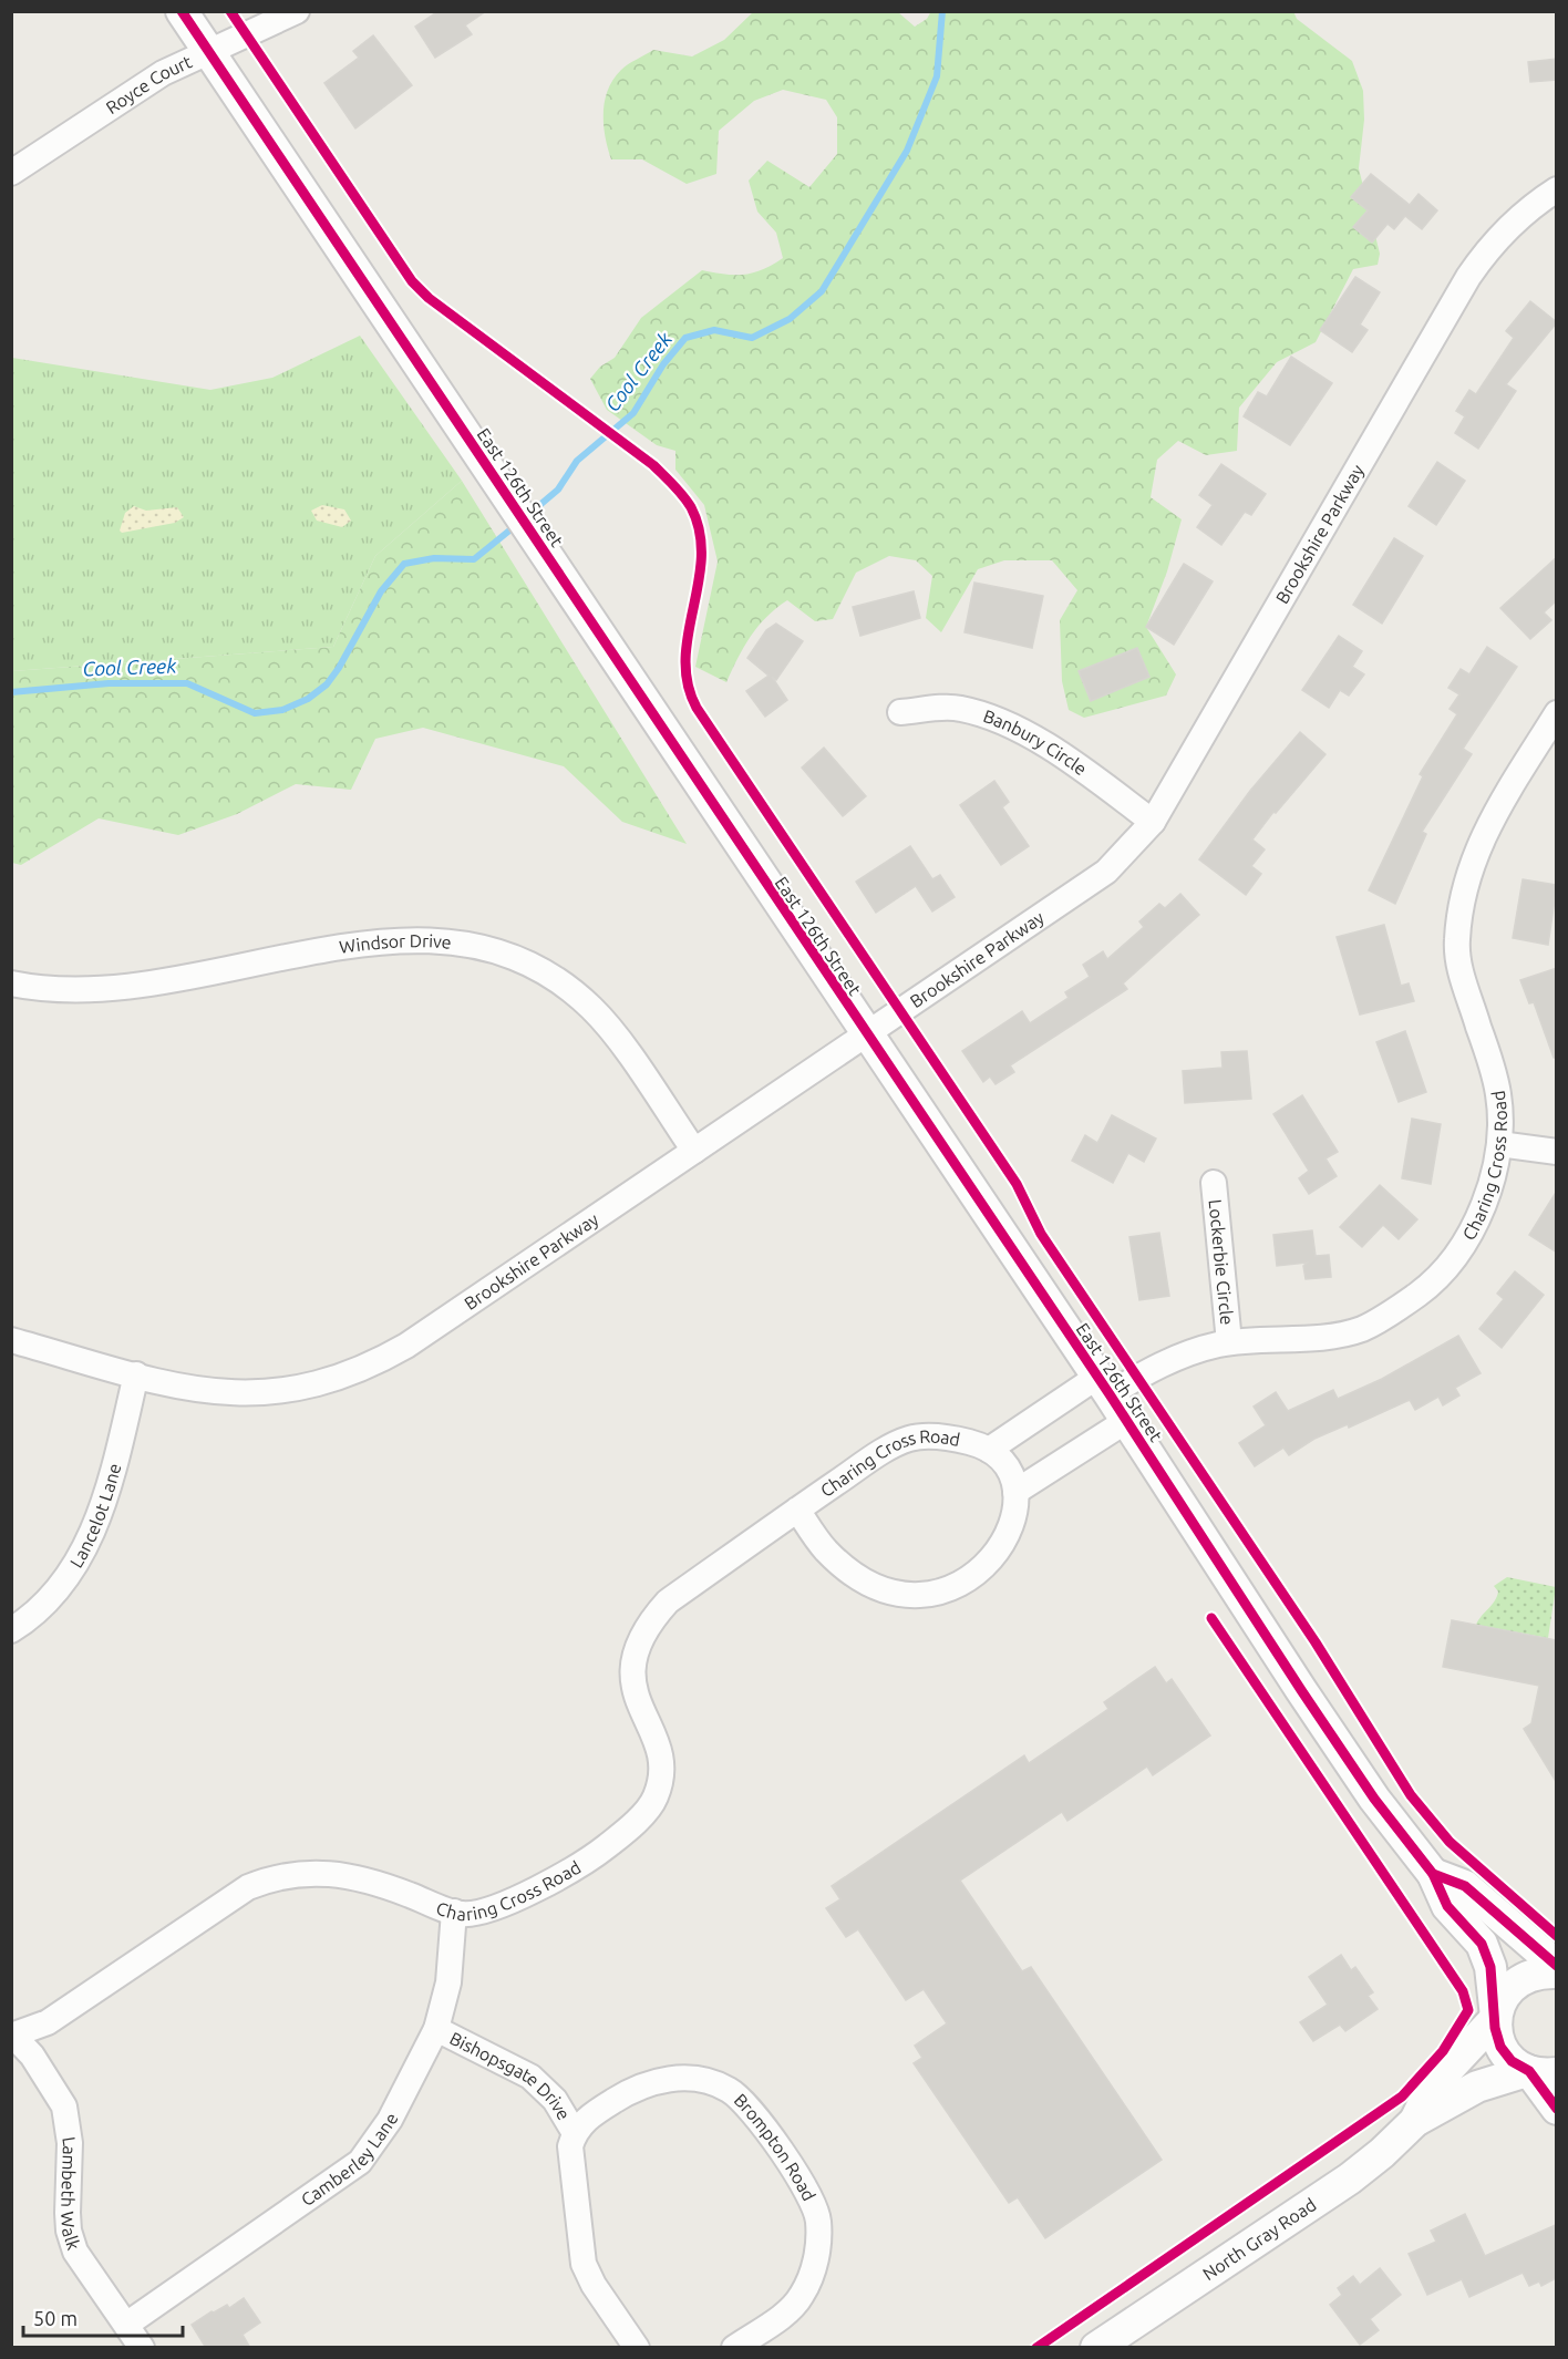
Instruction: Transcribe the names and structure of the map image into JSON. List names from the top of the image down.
{
  "streets": {
    "street": [
      "Royce Court",
      "East 126th Street",
      "Brookshire Parkway",
      "Banbury Circle",
      "Windsor Drive",
      "Charing Cross Road",
      "Lockerbie Circle",
      "Lancelot Lane",
      "Bishopsgate Drive",
      "Brompton Road",
      "Camberley Lane",
      "Lambeth Walk",
      "North Gray Road"
    ]
  },
  "crossings": [
    ["Royce Court", "East 126th Street"],
    ["East 126th Street", "Brookshire Parkway"],
    ["East 126th Street", "Charing Cross Road"],
    ["East 126th Street", "North Gray Road"],
    ["Brookshire Parkway", "Banbury Circle"],
    ["Brookshire Parkway", "Windsor Drive"],
    ["Brookshire Parkway", "Lancelot Lane"],
    ["Charing Cross Road", "Lockerbie Circle"],
    ["Charing Cross Road", "Camberley Lane"],
    ["Charing Cross Road", "Lambeth Walk"],
    ["Bishopsgate Drive", "Brompton Road"],
    ["Bishopsgate Drive", "Camberley Lane"],
    ["Camberley Lane", "Lambeth Walk"]
  ],
  "water": ["Cool Creek"],
  "scale_bar": "50 m"
}
